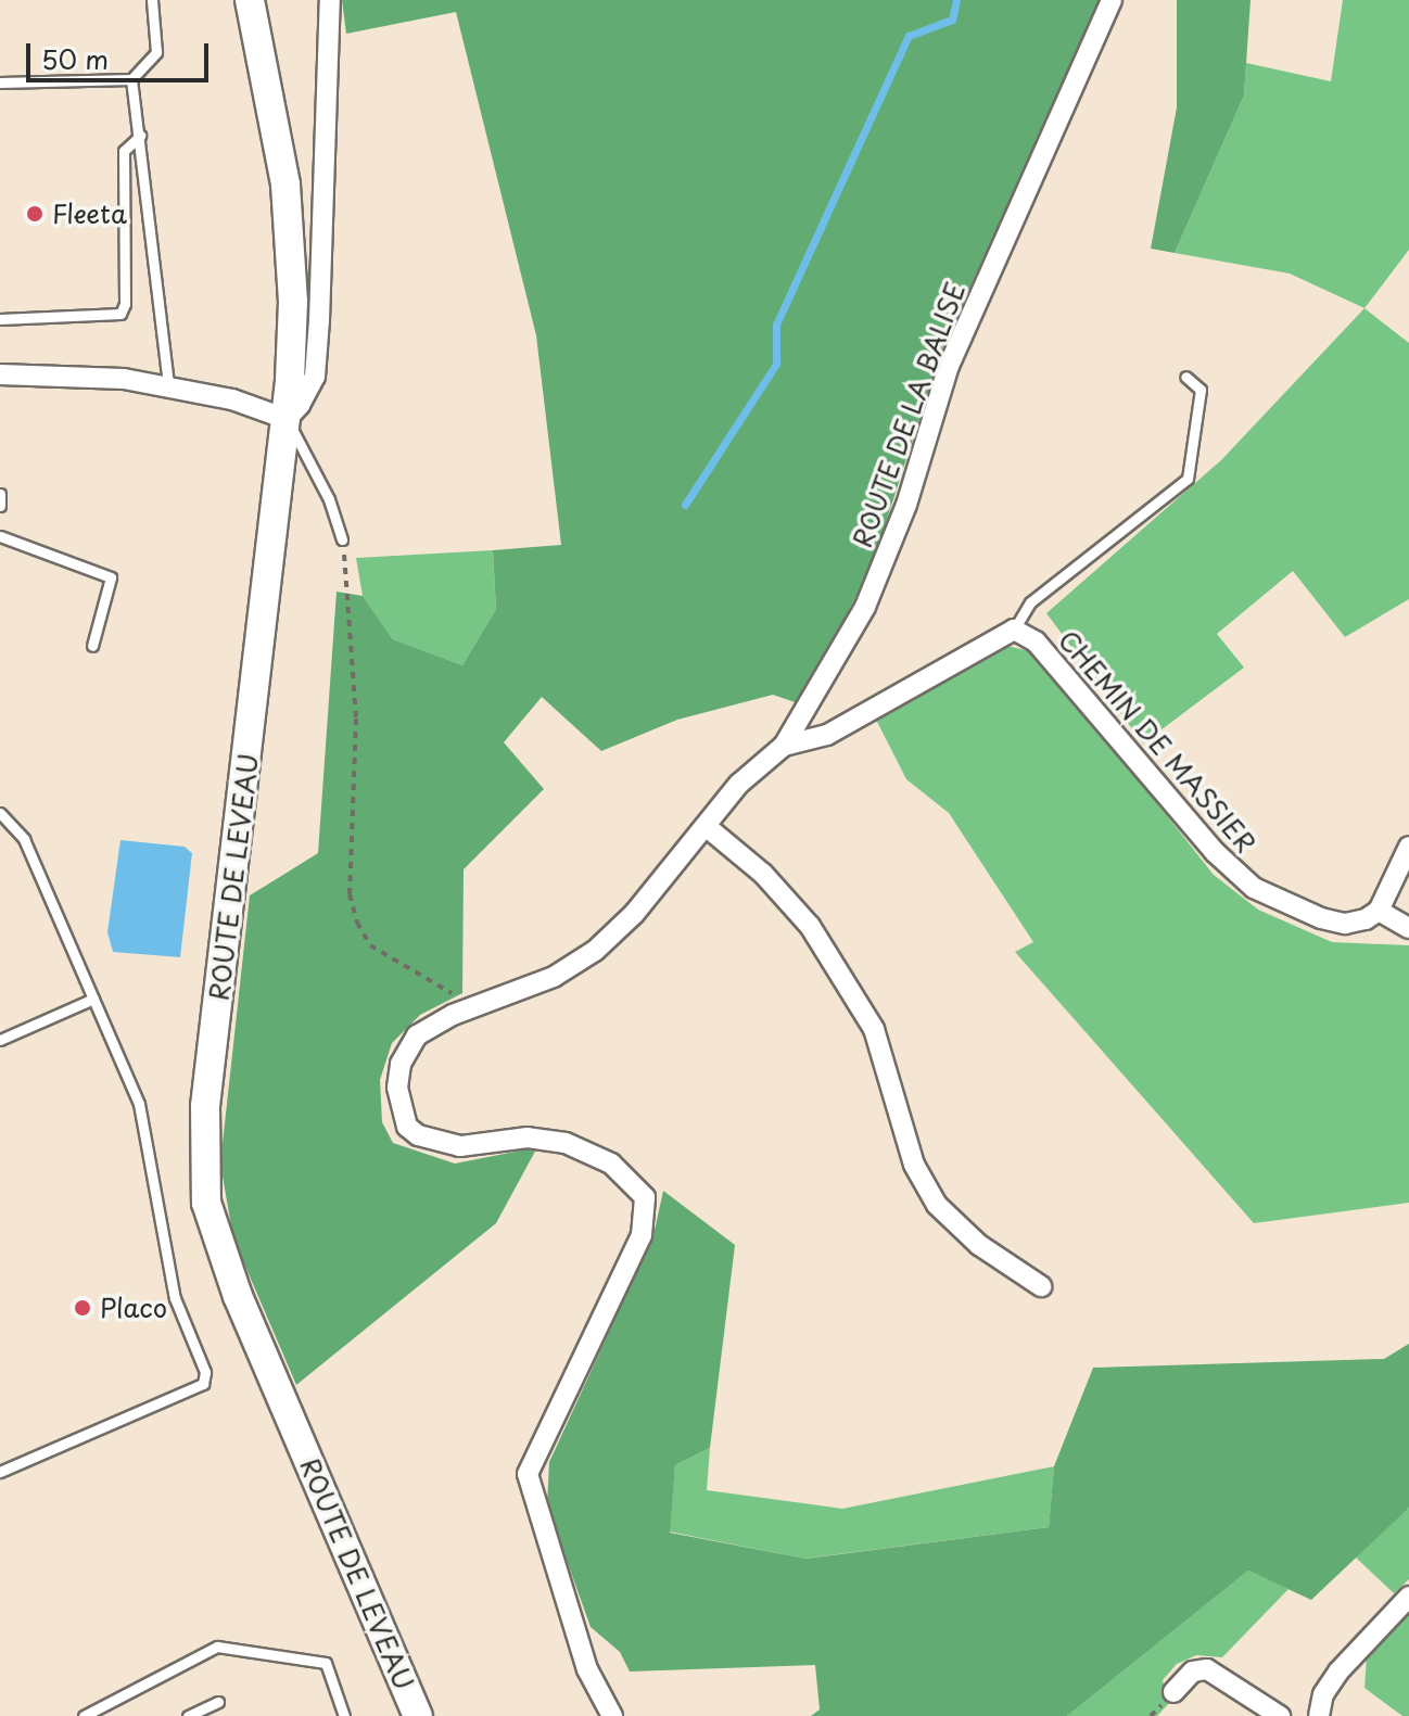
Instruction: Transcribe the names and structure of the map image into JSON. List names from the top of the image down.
{
  "streets": {
    "street": ["ROUTE DE LA BALISE", "CHEMIN DE MASSIER", "ROUTE DE LEVEAU"]
  },
  "places": ["Fleeta", "Placo"],
  "scale_bar": "50 m"
}
